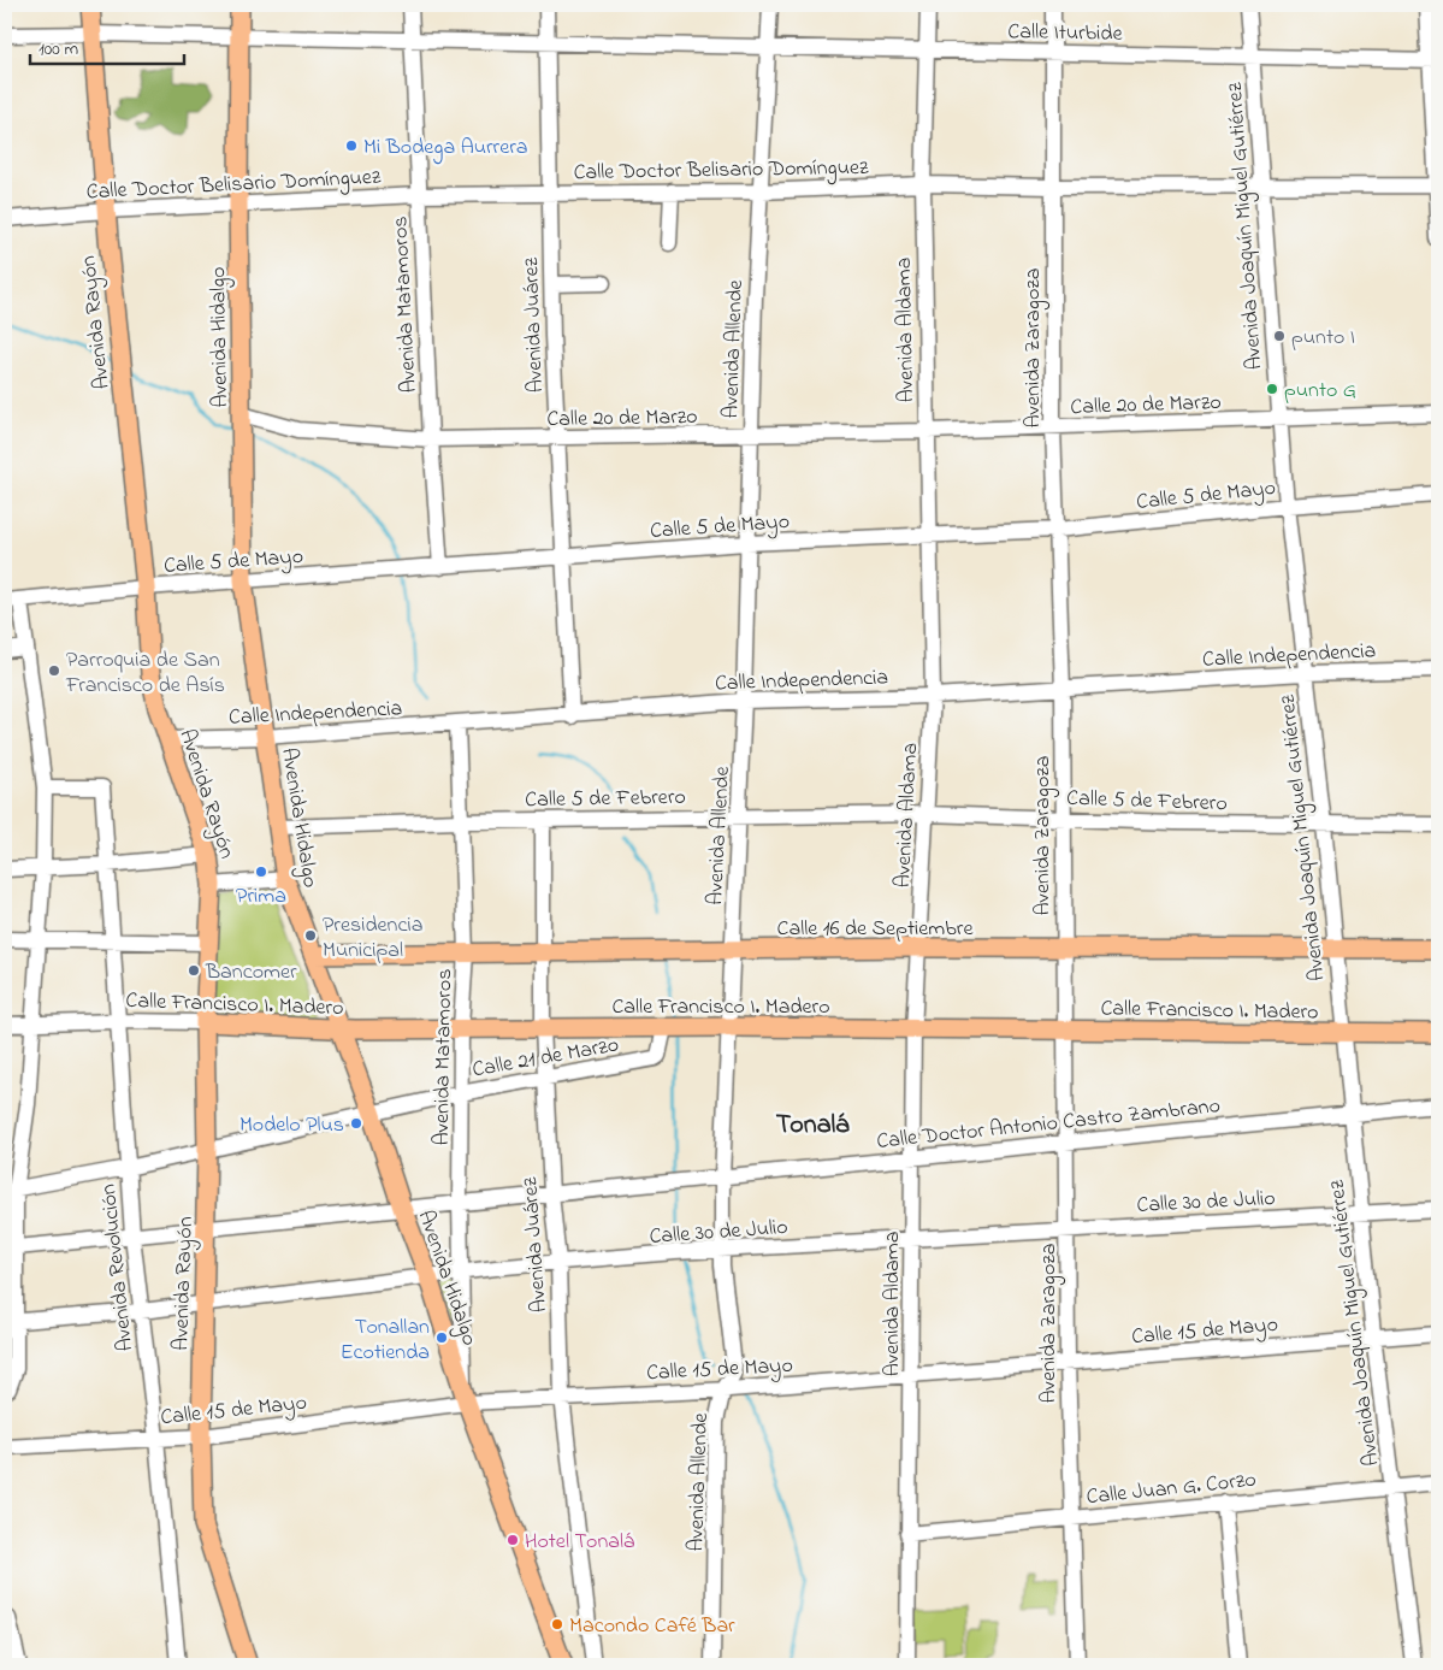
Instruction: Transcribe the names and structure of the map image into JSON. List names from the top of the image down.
{
  "streets": {
    "main road": [
      "Avenida Rayón",
      "Avenida Hidalgo",
      "Calle 16 de Septiembre",
      "Calle Francisco I. Madero"
    ],
    "street": [
      "Calle Iturbide",
      "Calle Doctor Belisario Domínguez",
      "Avenida Joaquín Miguel Gutiérrez",
      "Avenida Matamoros",
      "Avenida Juárez",
      "Avenida Aldama",
      "Avenida Zaragoza",
      "Avenida Allende",
      "Calle 20 de Marzo",
      "Calle 5 de Mayo",
      "Calle Independencia",
      "Calle 5 de Febrero",
      "Calle 21 de Marzo",
      "Calle Doctor Antonio Castro Zambrano",
      "Calle 30 de Julio",
      "Avenida Revolución",
      "Calle 15 de Mayo",
      "Calle Juan G. Corzo"
    ]
  },
  "crossings": [
    ["Calle Iturbide", "Avenida Joaquín Miguel Gutiérrez"],
    ["Calle Iturbide", "Avenida Matamoros"],
    ["Calle Iturbide", "Avenida Rayón"],
    ["Calle Iturbide", "Avenida Juárez"],
    ["Calle Iturbide", "Avenida Aldama"],
    ["Calle Iturbide", "Avenida Hidalgo"],
    ["Calle Iturbide", "Avenida Zaragoza"],
    ["Calle Iturbide", "Avenida Allende"],
    ["Calle Doctor Belisario Domínguez", "Avenida Joaquín Miguel Gutiérrez"],
    ["Calle Doctor Belisario Domínguez", "Avenida Matamoros"],
    ["Calle Doctor Belisario Domínguez", "Avenida Rayón"],
    ["Calle Doctor Belisario Domínguez", "Avenida Juárez"],
    ["Calle Doctor Belisario Domínguez", "Avenida Aldama"],
    ["Calle Doctor Belisario Domínguez", "Avenida Hidalgo"],
    ["Calle Doctor Belisario Domínguez", "Avenida Zaragoza"],
    ["Calle Doctor Belisario Domínguez", "Avenida Allende"],
    ["Avenida Joaquín Miguel Gutiérrez", "Calle 20 de Marzo"],
    ["Avenida Joaquín Miguel Gutiérrez", "Calle 5 de Mayo"],
    ["Avenida Joaquín Miguel Gutiérrez", "Calle Independencia"],
    ["Avenida Joaquín Miguel Gutiérrez", "Calle 5 de Febrero"],
    ["Avenida Joaquín Miguel Gutiérrez", "Calle 16 de Septiembre"],
    ["Avenida Joaquín Miguel Gutiérrez", "Calle Francisco I. Madero"],
    ["Avenida Joaquín Miguel Gutiérrez", "Calle Doctor Antonio Castro Zambrano"],
    ["Avenida Joaquín Miguel Gutiérrez", "Calle 30 de Julio"],
    ["Avenida Joaquín Miguel Gutiérrez", "Calle 15 de Mayo"],
    ["Avenida Joaquín Miguel Gutiérrez", "Calle Juan G. Corzo"],
    ["Avenida Matamoros", "Avenida Hidalgo"],
    ["Avenida Matamoros", "Calle 20 de Marzo"],
    ["Avenida Matamoros", "Calle 5 de Mayo"],
    ["Avenida Matamoros", "Calle Independencia"],
    ["Avenida Matamoros", "Calle 5 de Febrero"],
    ["Avenida Matamoros", "Calle 16 de Septiembre"],
    ["Avenida Matamoros", "Calle Francisco I. Madero"],
    ["Avenida Matamoros", "Calle 21 de Marzo"],
    ["Avenida Matamoros", "Calle Doctor Antonio Castro Zambrano"],
    ["Avenida Matamoros", "Calle 30 de Julio"],
    ["Avenida Matamoros", "Calle 15 de Mayo"],
    ["Avenida Rayón", "Calle 5 de Mayo"],
    ["Avenida Rayón", "Calle Independencia"],
    ["Avenida Rayón", "Calle Francisco I. Madero"],
    ["Avenida Rayón", "Calle Doctor Antonio Castro Zambrano"],
    ["Avenida Rayón", "Calle 30 de Julio"],
    ["Avenida Rayón", "Calle 15 de Mayo"],
    ["Avenida Juárez", "Calle 20 de Marzo"],
    ["Avenida Juárez", "Calle 5 de Mayo"],
    ["Avenida Juárez", "Calle Independencia"],
    ["Avenida Juárez", "Calle 5 de Febrero"],
    ["Avenida Juárez", "Calle 16 de Septiembre"],
    ["Avenida Juárez", "Calle Francisco I. Madero"],
    ["Avenida Juárez", "Calle 21 de Marzo"],
    ["Avenida Juárez", "Calle Doctor Antonio Castro Zambrano"],
    ["Avenida Juárez", "Calle 30 de Julio"],
    ["Avenida Juárez", "Calle 15 de Mayo"],
    ["Avenida Aldama", "Calle 20 de Marzo"],
    ["Avenida Aldama", "Calle 5 de Mayo"],
    ["Avenida Aldama", "Calle Independencia"],
    ["Avenida Aldama", "Calle 5 de Febrero"],
    ["Avenida Aldama", "Calle 16 de Septiembre"],
    ["Avenida Aldama", "Calle Francisco I. Madero"],
    ["Avenida Aldama", "Calle Doctor Antonio Castro Zambrano"],
    ["Avenida Aldama", "Calle 30 de Julio"],
    ["Avenida Aldama", "Calle 15 de Mayo"],
    ["Avenida Aldama", "Calle Juan G. Corzo"],
    ["Avenida Hidalgo", "Calle 20 de Marzo"],
    ["Avenida Hidalgo", "Calle 5 de Mayo"],
    ["Avenida Hidalgo", "Calle Independencia"],
    ["Avenida Hidalgo", "Calle 5 de Febrero"],
    ["Avenida Hidalgo", "Calle 16 de Septiembre"],
    ["Avenida Hidalgo", "Calle Francisco I. Madero"],
    ["Avenida Hidalgo", "Calle 21 de Marzo"],
    ["Avenida Hidalgo", "Calle Doctor Antonio Castro Zambrano"],
    ["Avenida Hidalgo", "Calle 30 de Julio"],
    ["Avenida Hidalgo", "Calle 15 de Mayo"],
    ["Avenida Zaragoza", "Calle 20 de Marzo"],
    ["Avenida Zaragoza", "Calle 5 de Mayo"],
    ["Avenida Zaragoza", "Calle Independencia"],
    ["Avenida Zaragoza", "Calle 5 de Febrero"],
    ["Avenida Zaragoza", "Calle 16 de Septiembre"],
    ["Avenida Zaragoza", "Calle Francisco I. Madero"],
    ["Avenida Zaragoza", "Calle Doctor Antonio Castro Zambrano"],
    ["Avenida Zaragoza", "Calle 30 de Julio"],
    ["Avenida Zaragoza", "Calle 15 de Mayo"],
    ["Avenida Zaragoza", "Calle Juan G. Corzo"],
    ["Avenida Allende", "Calle 20 de Marzo"],
    ["Avenida Allende", "Calle 5 de Mayo"],
    ["Avenida Allende", "Calle Independencia"],
    ["Avenida Allende", "Calle 5 de Febrero"],
    ["Avenida Allende", "Calle 16 de Septiembre"],
    ["Avenida Allende", "Calle Francisco I. Madero"],
    ["Avenida Allende", "Calle Doctor Antonio Castro Zambrano"],
    ["Avenida Allende", "Calle 30 de Julio"],
    ["Avenida Allende", "Calle 15 de Mayo"],
    ["Calle Francisco I. Madero", "Calle 21 de Marzo"],
    ["Calle Francisco I. Madero", "Avenida Revolución"],
    ["Calle Doctor Antonio Castro Zambrano", "Avenida Revolución"],
    ["Calle 30 de Julio", "Avenida Revolución"],
    ["Avenida Revolución", "Calle 15 de Mayo"]
  ],
  "districts": ["Tonalá"],
  "places": [
    "Mi Bodega Aurrera",
    "punto I",
    "punto G",
    "Parroquia de San Francisco de Asís",
    "Prima",
    "Presidencia Municipal",
    "Bancomer",
    "Modelo Plus",
    "Tonallan Ecotienda",
    "Hotel Tonalá",
    "Macondo Café Bar"
  ],
  "scale_bar": "100 m"
}
